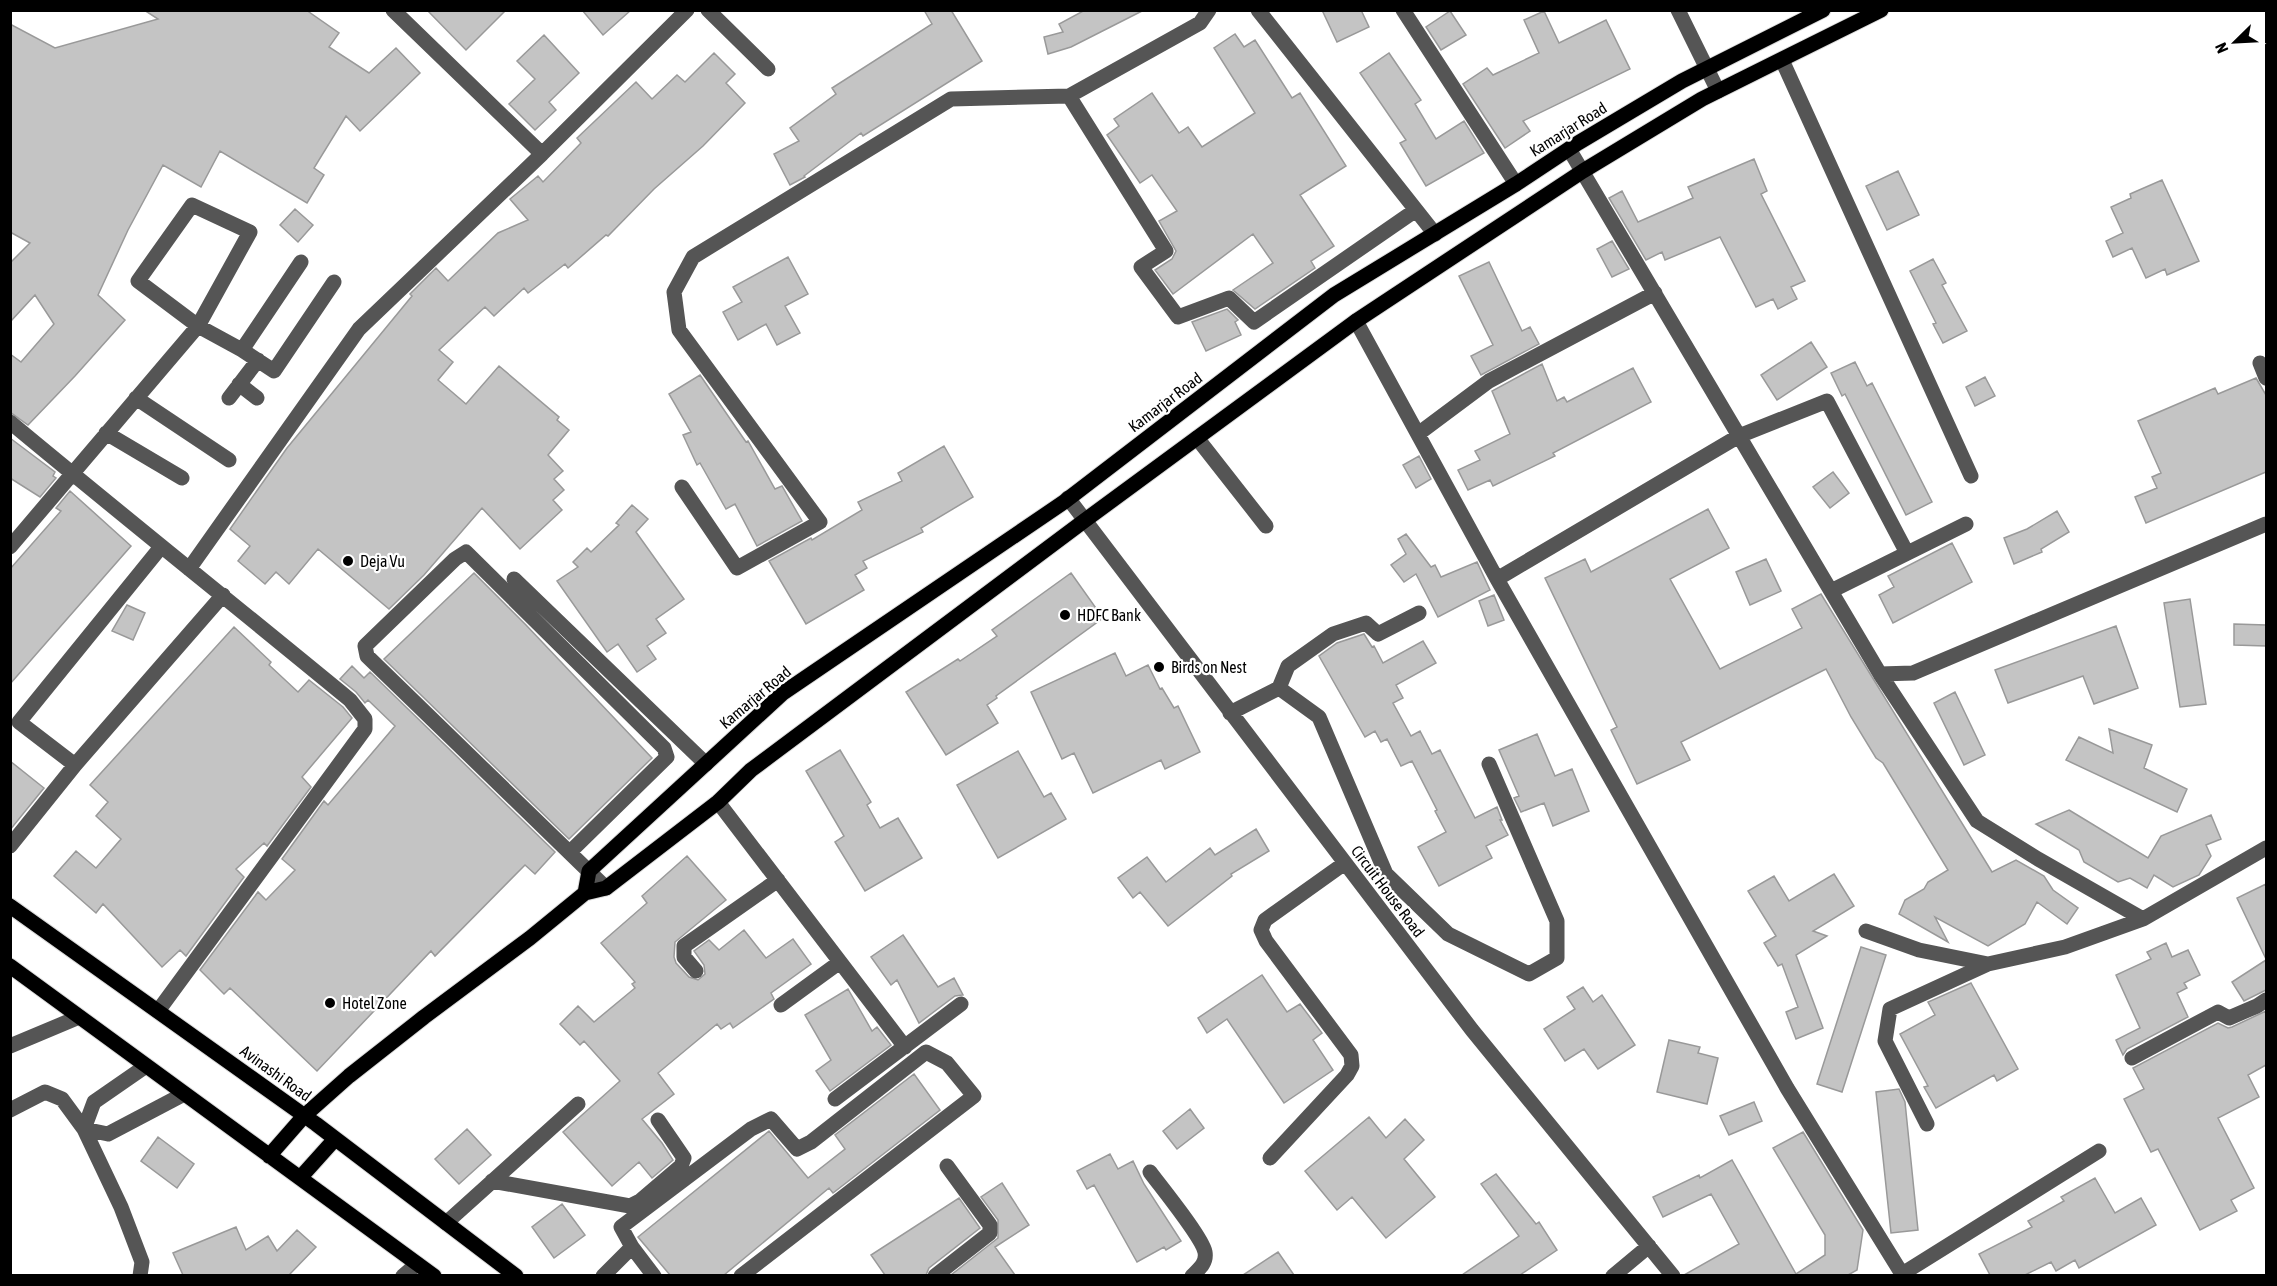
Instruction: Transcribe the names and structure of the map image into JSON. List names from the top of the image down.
{
  "streets": {
    "main road": ["Kamarjar Road", "Avinashi Road"],
    "street": ["Circuit House Road"]
  },
  "crossings": [
    ["Kamarjar Road", "Circuit House Road"]
  ],
  "places": [
    "Deja Vu",
    "HDFC Bank",
    "Birds on Nest",
    "Hotel Zone"
  ],
  "north": "bottom left"
}
